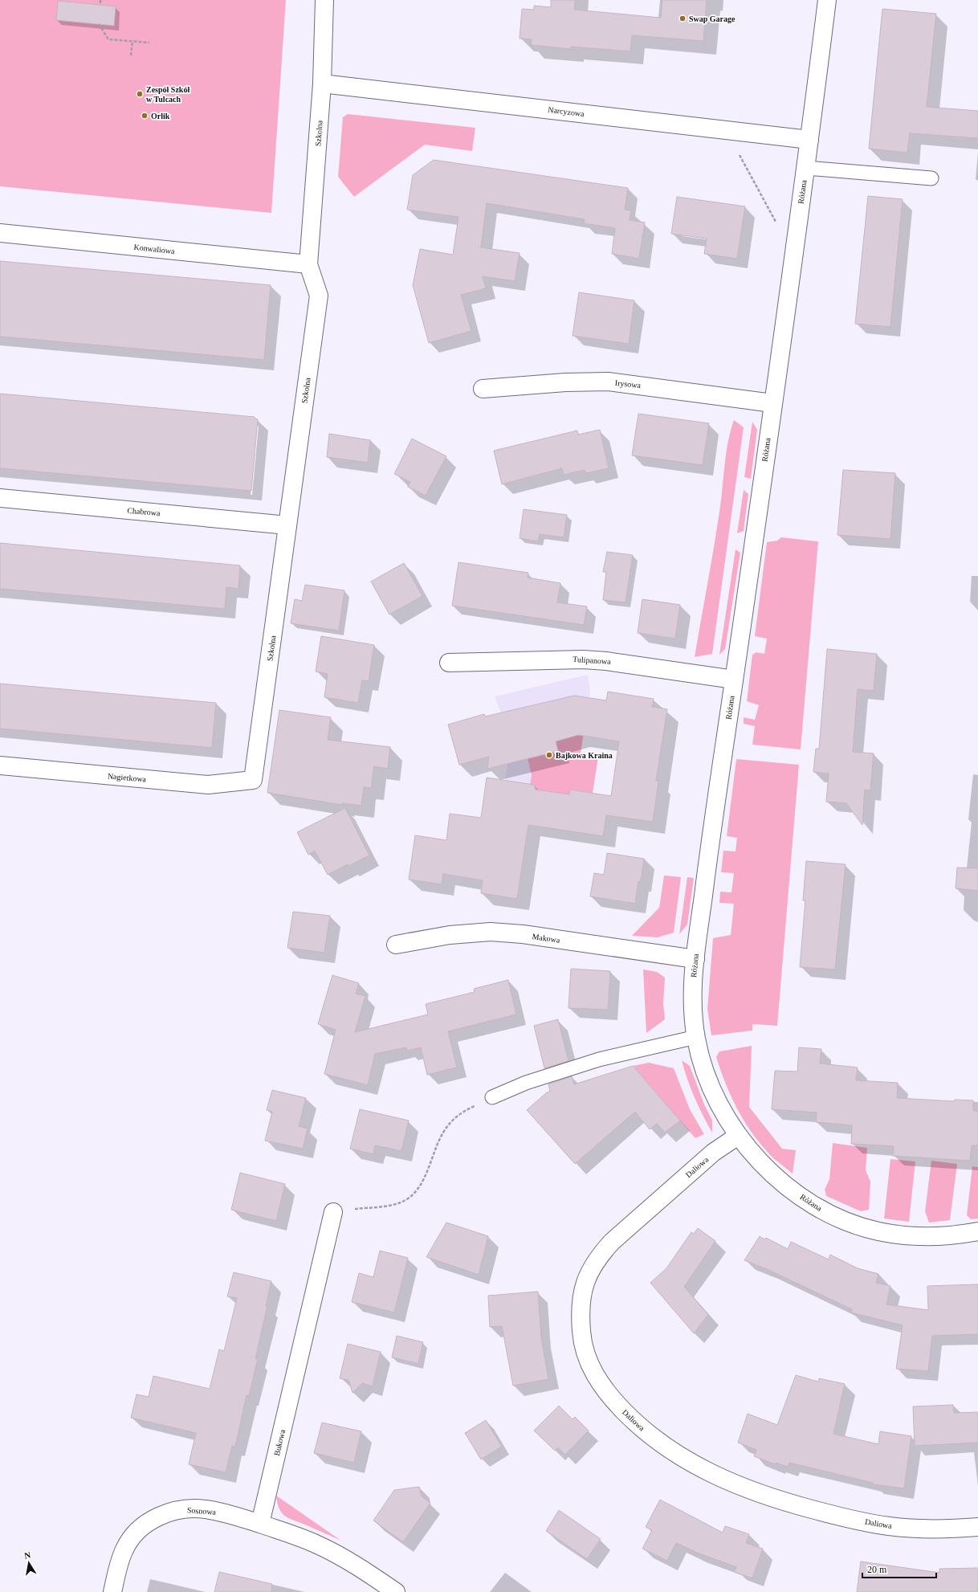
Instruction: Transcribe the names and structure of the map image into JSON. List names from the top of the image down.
{
  "streets": {
    "street": [
      "Narcyzowa",
      "Szkolna",
      "Różana",
      "Konwaliowa",
      "Irysowa",
      "Chabrowa",
      "Tulipanowa",
      "Nagietkowa",
      "Makowa",
      "Daliowa",
      "Bukowa",
      "Sosnowa"
    ]
  },
  "crossings": [
    ["Narcyzowa", "Szkolna"],
    ["Narcyzowa", "Różana"],
    ["Szkolna", "Konwaliowa"],
    ["Szkolna", "Chabrowa"],
    ["Szkolna", "Nagietkowa"],
    ["Różana", "Irysowa"],
    ["Różana", "Tulipanowa"],
    ["Różana", "Makowa"],
    ["Różana", "Daliowa"],
    ["Bukowa", "Sosnowa"]
  ],
  "places": [
    "Swap Garage",
    "Zespół Szkół w Tulcach",
    "Orlik",
    "Bajkowa Kraina"
  ],
  "scale_bar": "20 m",
  "north": "top"
}
